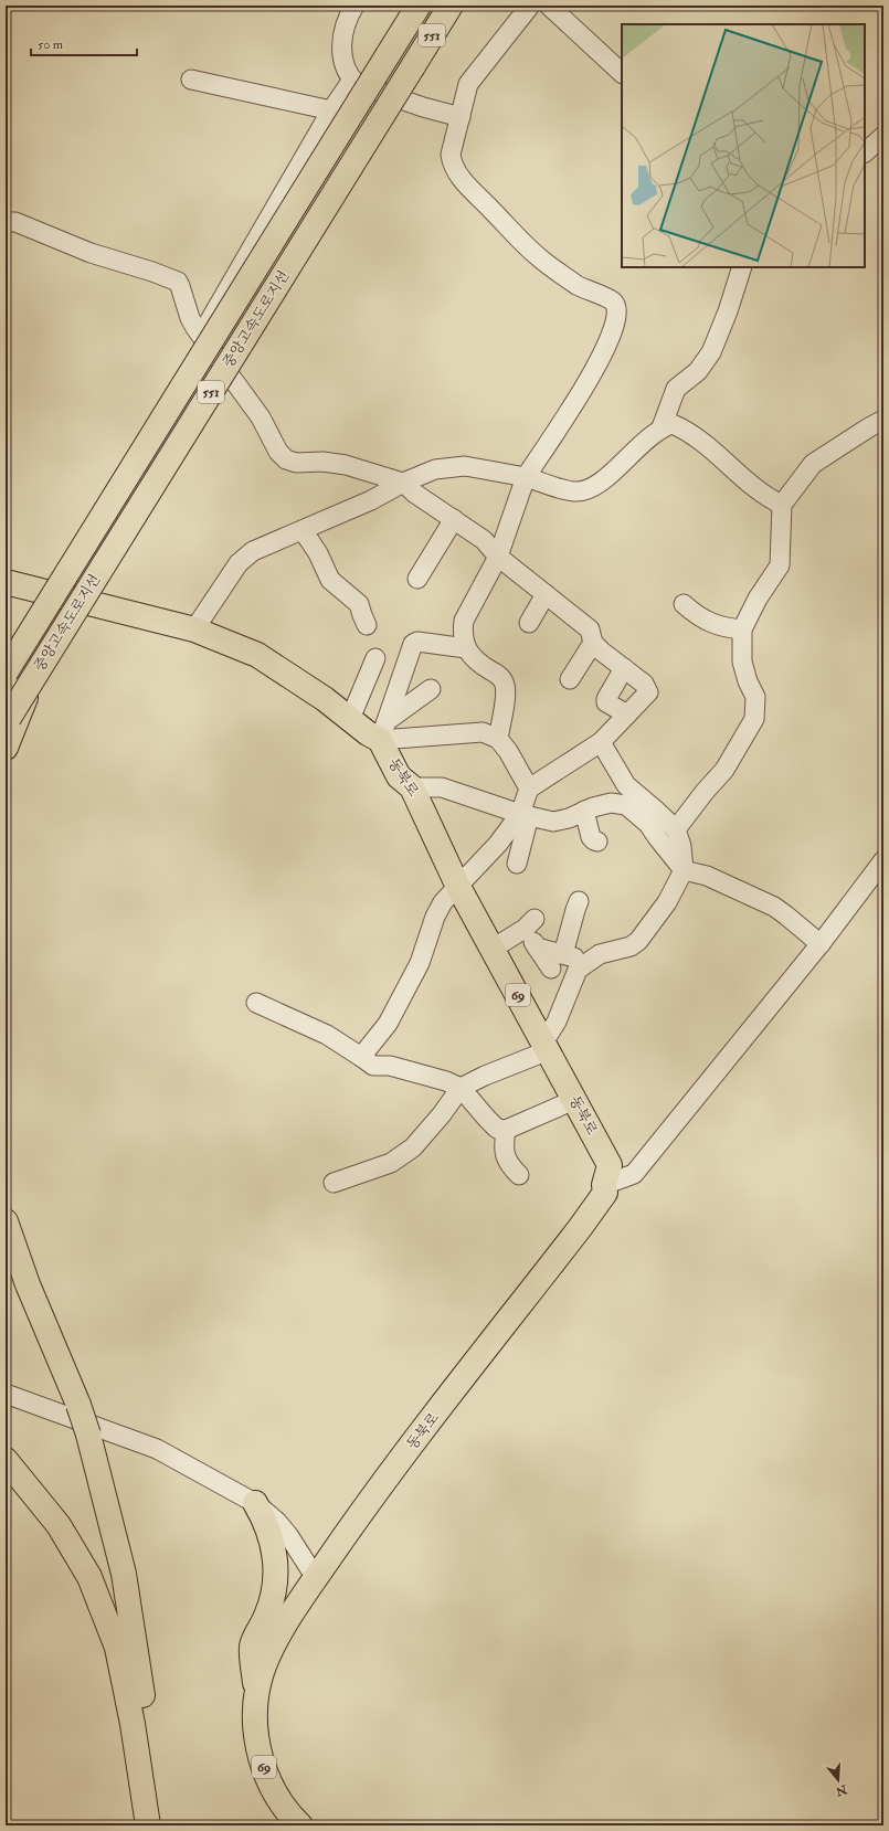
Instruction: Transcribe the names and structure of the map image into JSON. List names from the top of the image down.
{
  "streets": {
    "main road": [
      "551",
      "중앙고속도로지선",
      "동북로",
      "69"
    ]
  },
  "scale_bar": "50 m",
  "north": "bottom"
}
